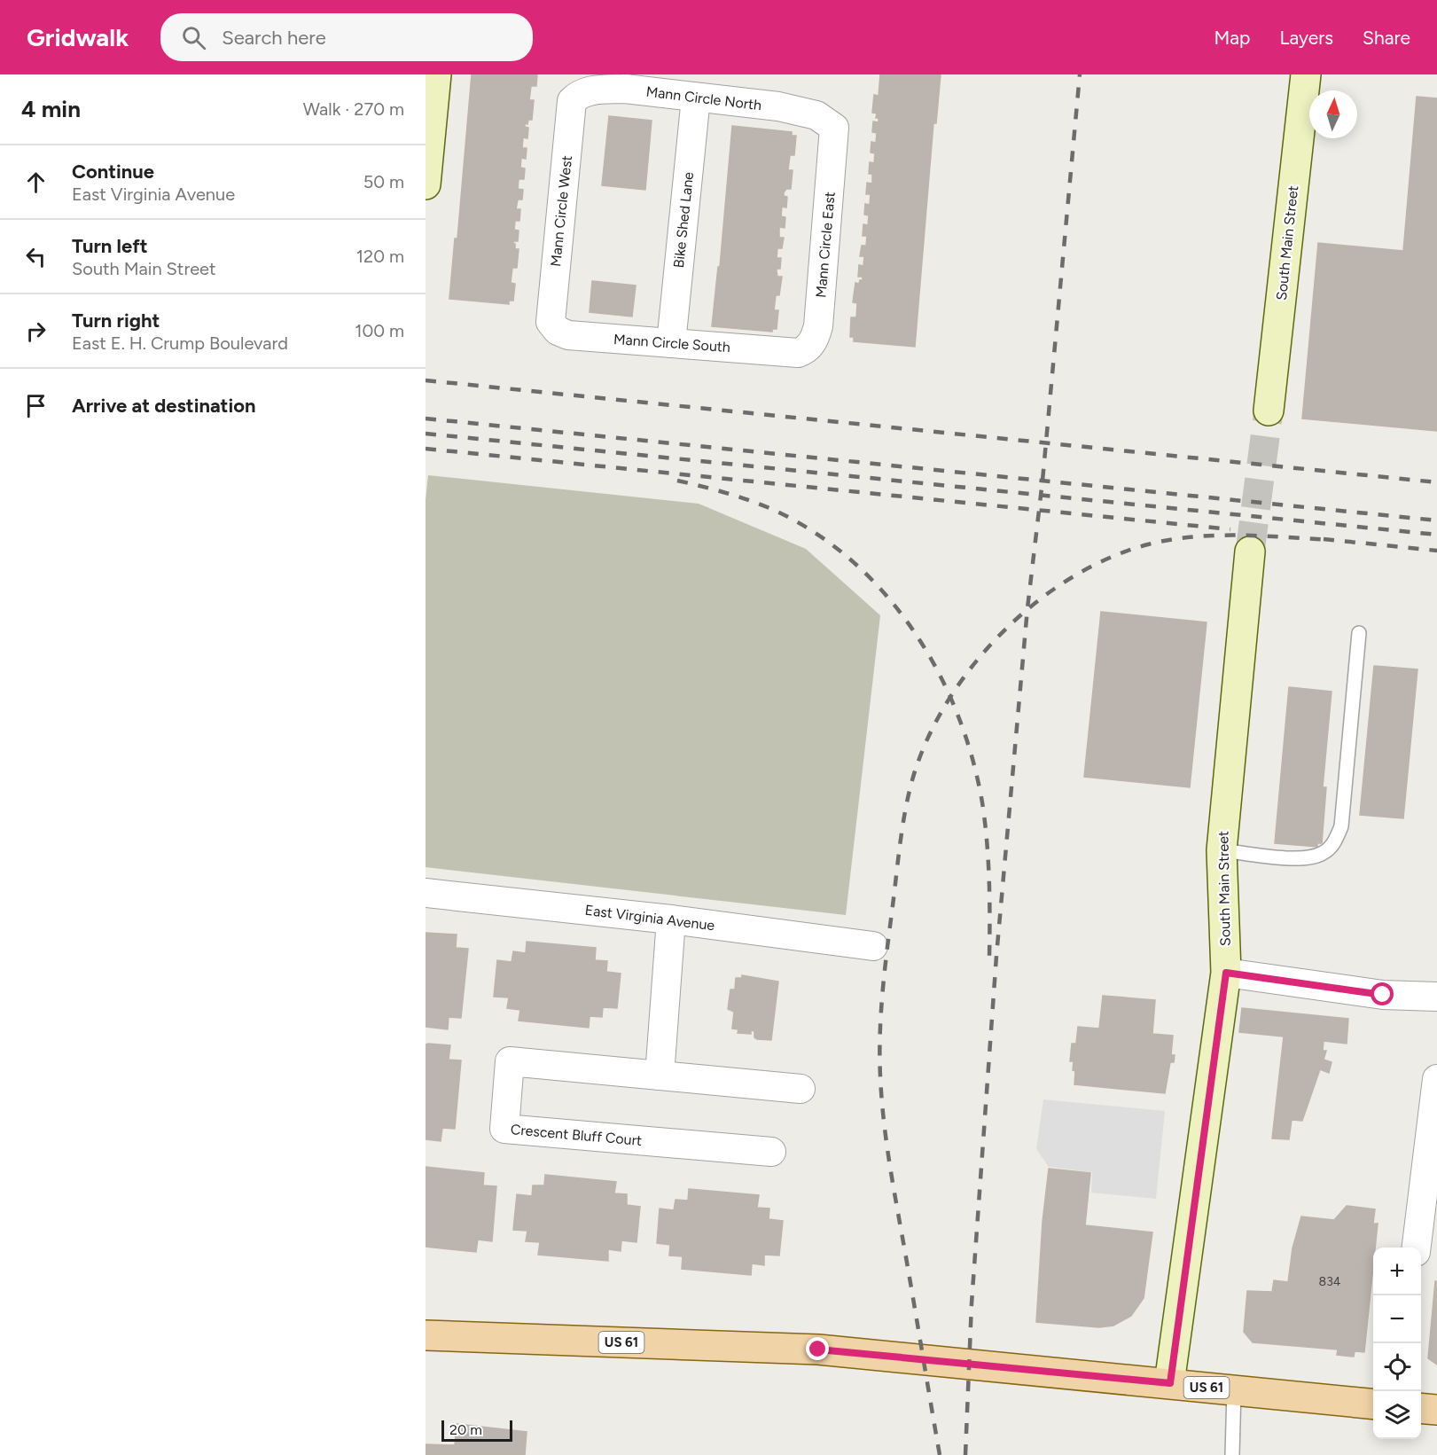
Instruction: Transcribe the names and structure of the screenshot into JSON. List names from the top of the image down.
{
  "streets": {
    "main road": ["US 61"],
    "street": [
      "Mann Circle North",
      "Mann Circle West",
      "Bike Shed Lane",
      "South Main Street",
      "Mann Circle East",
      "Mann Circle South",
      "East Virginia Avenue",
      "Crescent Bluff Court"
    ]
  },
  "crossings": [
    ["Mann Circle North", "Mann Circle West"],
    ["Mann Circle North", "Bike Shed Lane"],
    ["Mann Circle North", "Mann Circle East"],
    ["Mann Circle West", "Mann Circle South"],
    ["Bike Shed Lane", "Mann Circle South"],
    ["South Main Street", "US 61"],
    ["Mann Circle East", "Mann Circle South"]
  ],
  "house_numbers": ["834"],
  "scale_bar": "20 m",
  "north": "top",
  "page": {
    "header": "Gridwalk",
    "search": "Search here",
    "nav": ["Map", "Layers", "Share"],
    "heading": ["4 min", "Walk · 270 m"],
    "list": [
      ["Continue", "East Virginia Avenue", "50 m"],
      ["Turn left", "South Main Street", "120 m"],
      ["Turn right", "East E. H. Crump Boulevard", "100 m"],
      "Arrive at destination"
    ],
    "map_buttons": ["+", "−"],
    "scale": "20 m"
  }
}
